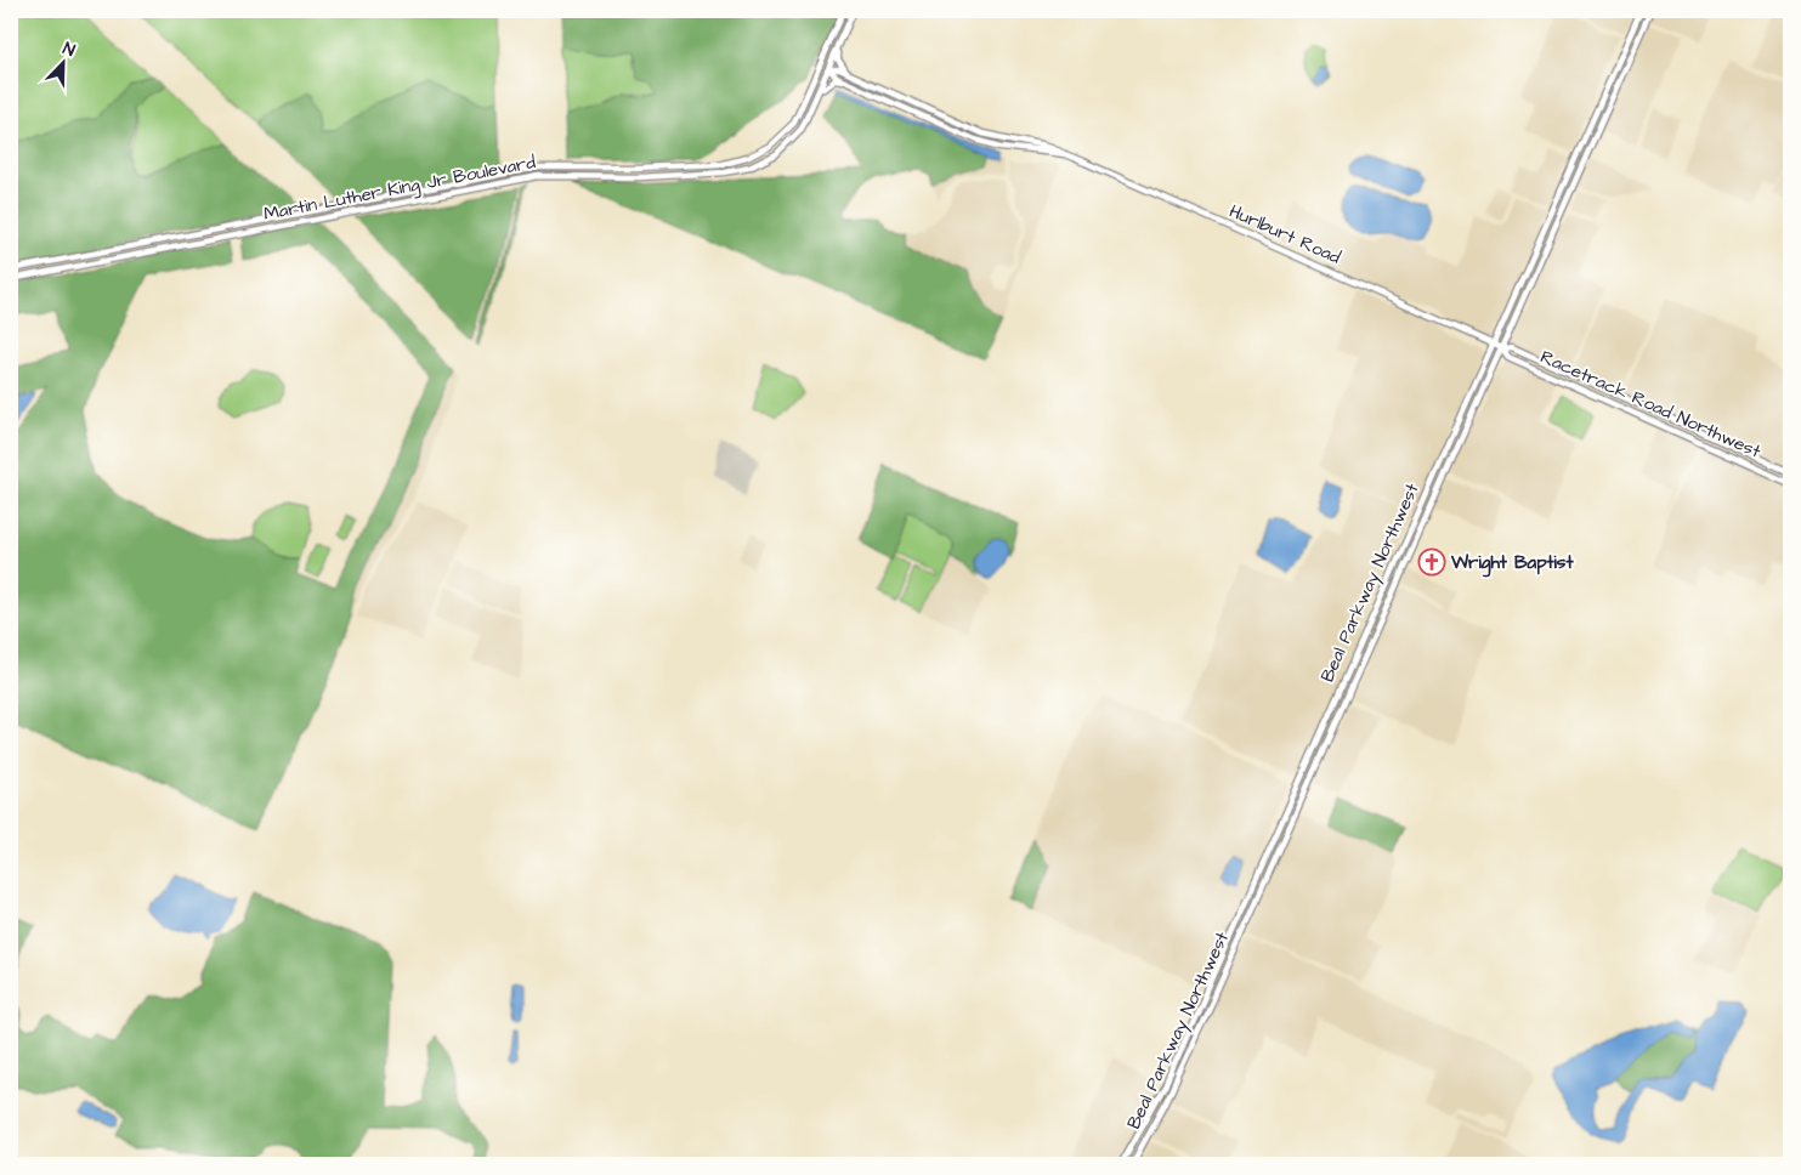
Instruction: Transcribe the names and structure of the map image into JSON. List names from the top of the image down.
{
  "streets": {
    "main road": [
      "Martin Luther King Jr Boulevard",
      "Hurlburt Road",
      "Racetrack Road Northwest",
      "Beal Parkway Northwest"
    ]
  },
  "crossings": [
    ["Martin Luther King Jr Boulevard", "Hurlburt Road"],
    ["Hurlburt Road", "Racetrack Road Northwest"],
    ["Hurlburt Road", "Beal Parkway Northwest"],
    ["Racetrack Road Northwest", "Beal Parkway Northwest"]
  ],
  "places": {
    "church": ["Wright Baptist"]
  },
  "north": "top right"
}
